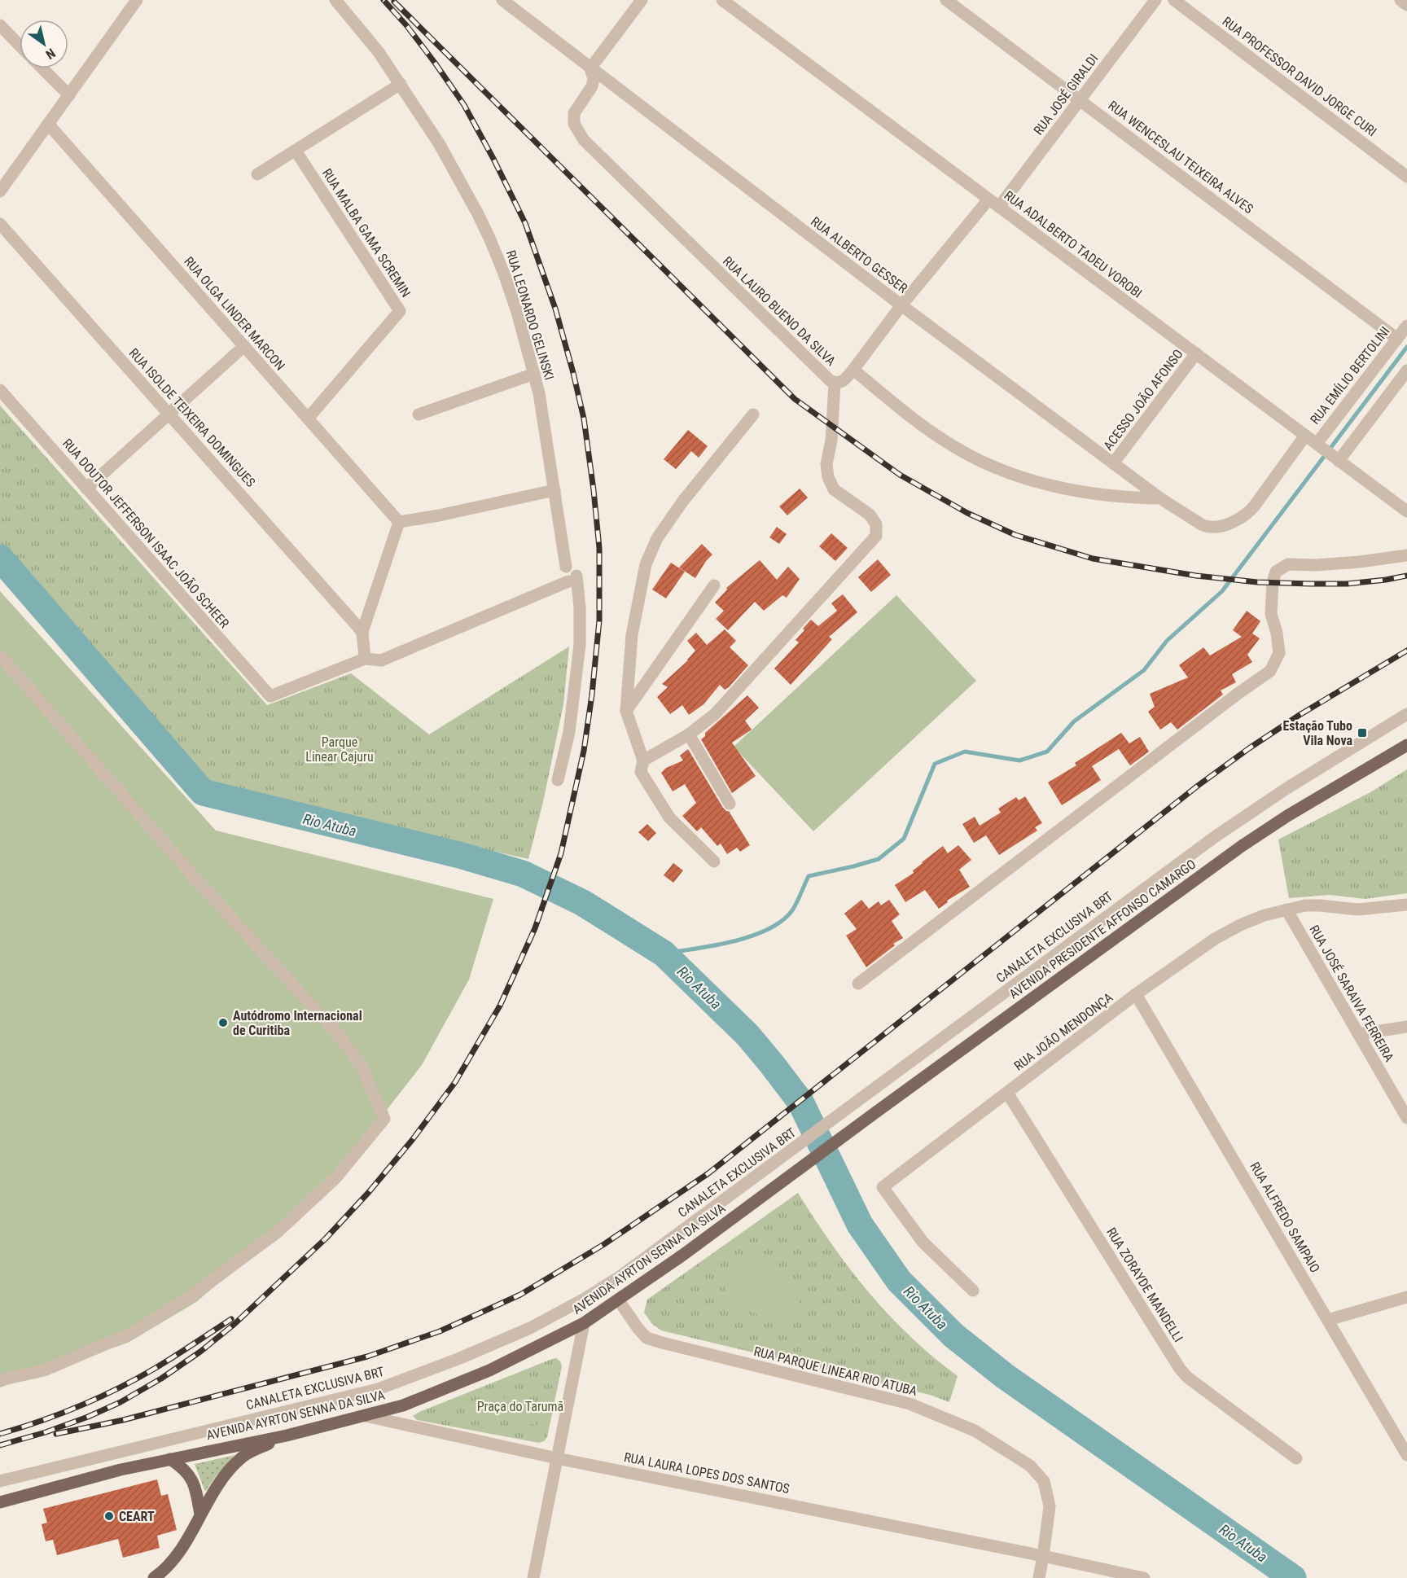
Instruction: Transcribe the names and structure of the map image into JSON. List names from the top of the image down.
{
  "streets": {
    "main road": ["AVENIDA PRESIDENTE AFFONSO CAMARGO", "AVENIDA AYRTON SENNA DA SILVA"],
    "street": [
      "RUA PROFESSOR DAVID JORGE CURI",
      "RUA JOSÉ GIRALDI",
      "RUA WENCESLAU TEIXEIRA ALVES",
      "RUA MALBA GAMA SCREMIN",
      "RUA ADALBERTO TADEU VOROBI",
      "RUA ALBERTO GESSER",
      "RUA LAURO BUENO DA SILVA",
      "RUA OLGA LINDER MARCON",
      "RUA LEONARDO GELINSKI",
      "RUA EMÍLIO BERTOLINI",
      "ACESSO JOÃO AFONSO",
      "RUA ISOLDE TEIXEIRA DOMINGUES",
      "RUA DOUTOR JEFFERSON ISAAC JOÃO SCHEER",
      "CANALETA EXCLUSIVA BRT",
      "RUA JOSÉ SARAIVA FERREIRA",
      "RUA JOÃO MENDONÇA",
      "RUA ALFREDO SAMPAIO",
      "RUA ZORAYDE MANDELLI",
      "RUA PARQUE LINEAR RIO ATUBA",
      "RUA LAURA LOPES DOS SANTOS"
    ]
  },
  "crossings": [
    ["RUA JOSÉ GIRALDI", "RUA WENCESLAU TEIXEIRA ALVES"],
    ["RUA JOSÉ GIRALDI", "RUA ADALBERTO TADEU VOROBI"],
    ["RUA WENCESLAU TEIXEIRA ALVES", "RUA EMÍLIO BERTOLINI"],
    ["RUA MALBA GAMA SCREMIN", "RUA OLGA LINDER MARCON"],
    ["RUA ADALBERTO TADEU VOROBI", "RUA EMÍLIO BERTOLINI"],
    ["RUA ADALBERTO TADEU VOROBI", "ACESSO JOÃO AFONSO"],
    ["RUA ALBERTO GESSER", "RUA LAURO BUENO DA SILVA"],
    ["RUA ALBERTO GESSER", "RUA EMÍLIO BERTOLINI"],
    ["RUA ALBERTO GESSER", "ACESSO JOÃO AFONSO"],
    ["AVENIDA PRESIDENTE AFFONSO CAMARGO", "AVENIDA AYRTON SENNA DA SILVA"],
    ["RUA JOSÉ SARAIVA FERREIRA", "RUA JOÃO MENDONÇA"],
    ["RUA JOÃO MENDONÇA", "RUA ALFREDO SAMPAIO"],
    ["RUA JOÃO MENDONÇA", "RUA ZORAYDE MANDELLI"],
    ["AVENIDA AYRTON SENNA DA SILVA", "RUA PARQUE LINEAR RIO ATUBA"],
    ["AVENIDA AYRTON SENNA DA SILVA", "RUA LAURA LOPES DOS SANTOS"],
    ["RUA PARQUE LINEAR RIO ATUBA", "RUA LAURA LOPES DOS SANTOS"]
  ],
  "water": ["Rio Atuba"],
  "parks": ["Parque Linear Cajuru", "Praça do Tarumã"],
  "places": {
    "transit": ["Estação Tubo Vila Nova"],
    "other": ["Autódromo Internacional de Curitiba", "CEART"]
  },
  "north": "bottom right"
}
